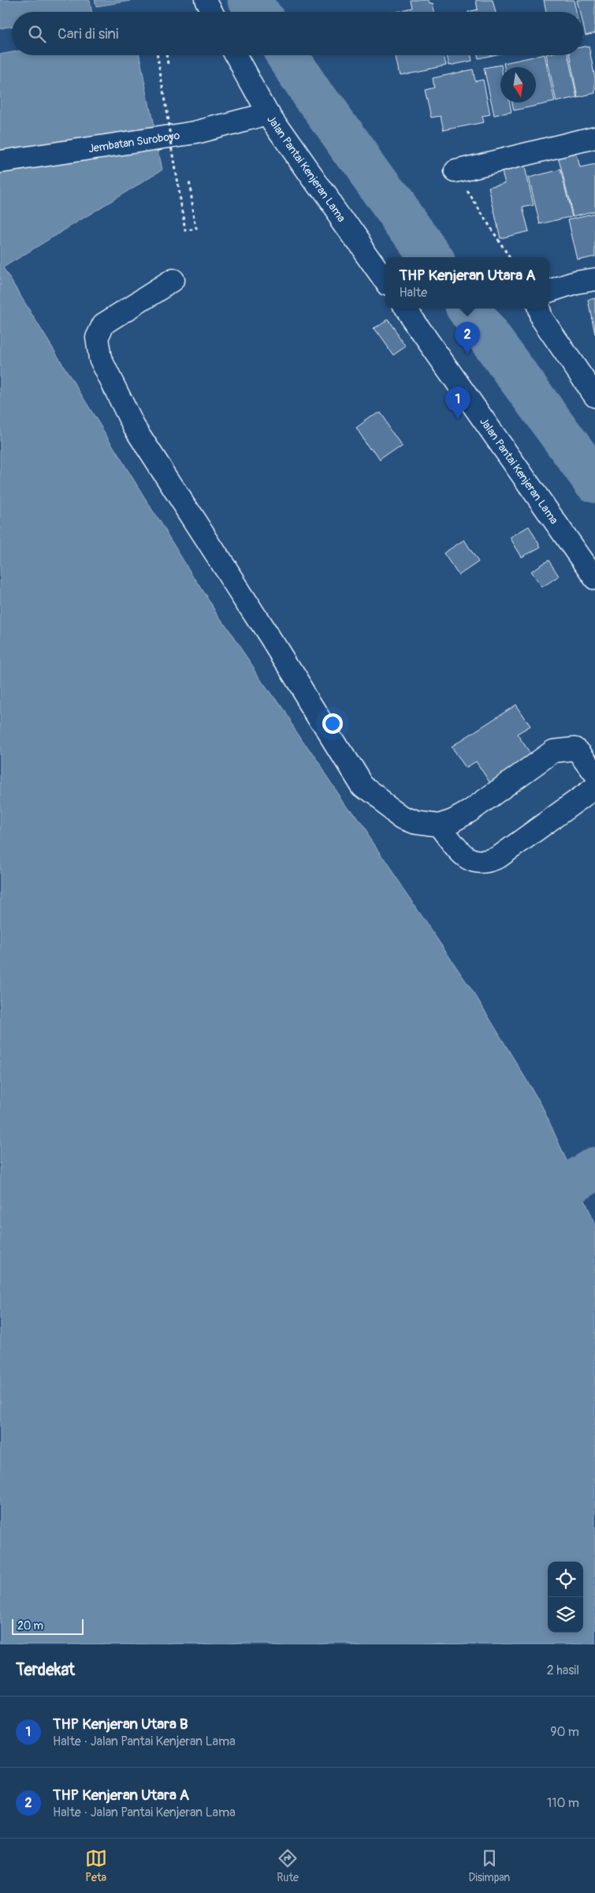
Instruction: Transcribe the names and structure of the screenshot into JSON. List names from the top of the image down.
{
  "streets": {
    "main road": ["Jembatan Suroboyo", "Jalan Pantai Kenjeran Lama"]
  },
  "crossings": [
    ["Jembatan Suroboyo", "Jalan Pantai Kenjeran Lama"]
  ],
  "scale_bar": "20 m",
  "north": "bottom",
  "page": {
    "search": "Cari di sini",
    "popup": ["THP Kenjeran Utara A", "Halte"],
    "pins": ["2", "1"],
    "scale": "20 m",
    "heading": ["Terdekat", "2 hasil"],
    "list": [
      {
        "mark": "1",
        "name": "THP Kenjeran Utara B",
        "note": "Halte · Jalan Pantai Kenjeran Lama",
        "value": "90 m"
      },
      {
        "mark": "2",
        "name": "THP Kenjeran Utara A",
        "note": "Halte · Jalan Pantai Kenjeran Lama",
        "value": "110 m"
      }
    ],
    "nav": ["Peta", "Rute", "Disimpan"]
  }
}
